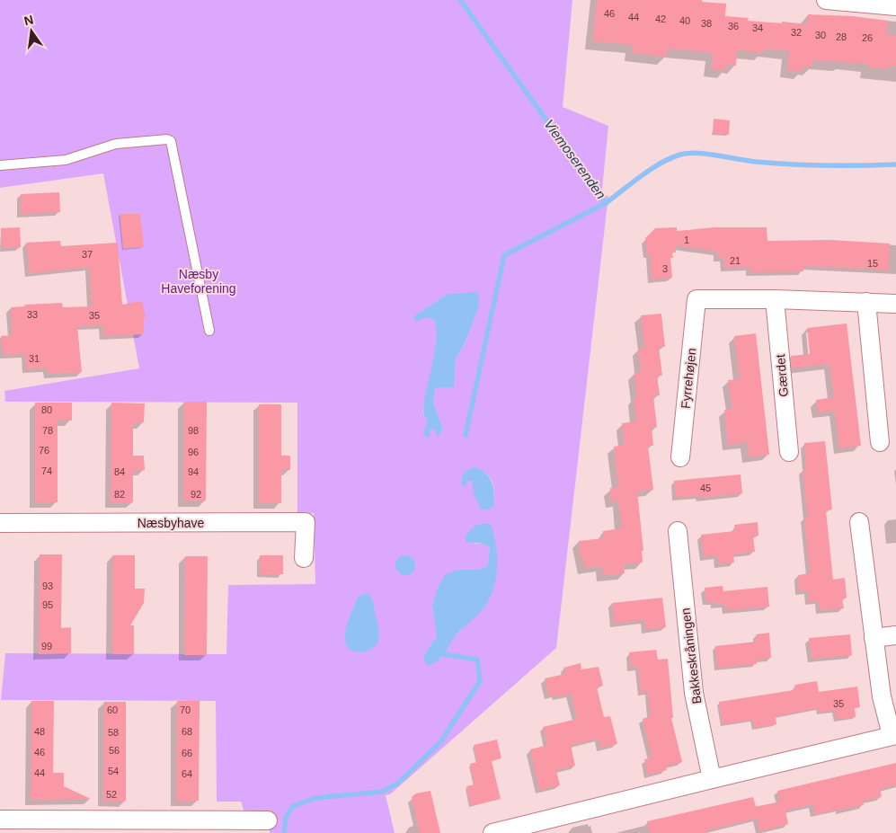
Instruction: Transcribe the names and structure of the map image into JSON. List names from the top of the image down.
{
  "streets": {
    "street": [
      "Gærdet",
      "Fyrrehøjen",
      "Næsbyhave",
      "Bakkeskråningen"
    ]
  },
  "crossings": [
    ["Gærdet", "Fyrrehøjen"]
  ],
  "water": ["Viemoserenden"],
  "parks": ["Næsby Haveforening"],
  "house_numbers": [
    "46",
    "44",
    "42",
    "40",
    "38",
    "36",
    "34",
    "32",
    "30",
    "28",
    "26",
    "1",
    "37",
    "21",
    "15",
    "3",
    "33",
    "35",
    "31",
    "80",
    "78",
    "98",
    "76",
    "96",
    "74",
    "84",
    "94",
    "45",
    "82",
    "92",
    "93",
    "95",
    "99",
    "35",
    "60",
    "70",
    "48",
    "68",
    "58",
    "56",
    "46",
    "66",
    "54",
    "44",
    "64",
    "52"
  ],
  "north": "top"
}
